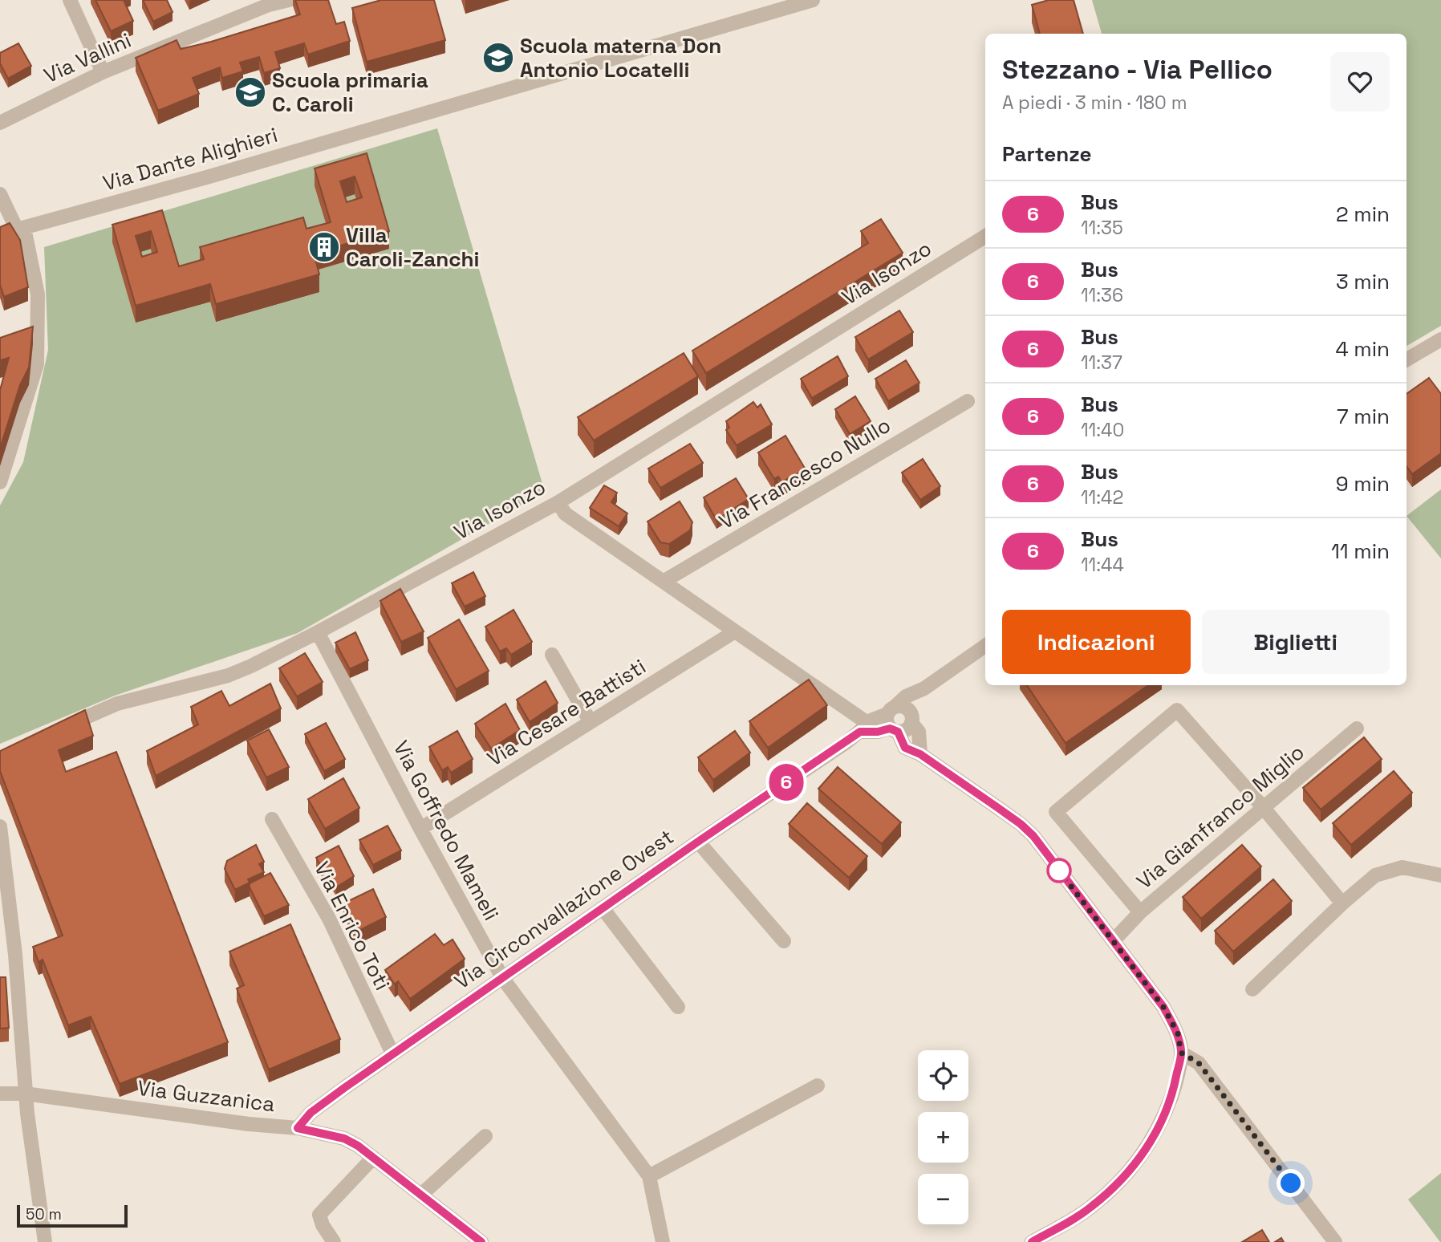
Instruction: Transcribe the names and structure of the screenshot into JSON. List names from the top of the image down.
{
  "streets": {
    "street": [
      "Via Vallini",
      "Via Dante Alighieri",
      "Via Isonzo",
      "Via Francesco Nullo",
      "Via Cesare Battisti",
      "Via Gianfranco Miglio",
      "Via Goffredo Mameli",
      "Via Circonvallazione Ovest",
      "Via Enrico Toti",
      "Via Guzzanica"
    ]
  },
  "crossings": [
    ["Via Isonzo", "Via Goffredo Mameli"],
    ["Via Cesare Battisti", "Via Goffredo Mameli"],
    ["Via Goffredo Mameli", "Via Circonvallazione Ovest"],
    ["Via Circonvallazione Ovest", "Via Enrico Toti"],
    ["Via Circonvallazione Ovest", "Via Guzzanica"]
  ],
  "places": {
    "school or university": ["Scuola materna Don Antonio Locatelli", "Scuola primaria C. Caroli"],
    "building": ["Villa Caroli-Zanchi"]
  },
  "lines": ["bus line 6"],
  "scale_bar": "50 m",
  "page": {
    "on_map": "6",
    "heading": [
      ["Stezzano - Via Pellico", "A piedi · 3 min · 180 m"],
      "Partenze"
    ],
    "list": [
      {
        "mark": "6",
        "name": "Bus",
        "note": "11:35",
        "value": "2 min"
      },
      {
        "mark": "6",
        "name": "Bus",
        "note": "11:36",
        "value": "3 min"
      },
      {
        "mark": "6",
        "name": "Bus",
        "note": "11:37",
        "value": "4 min"
      },
      {
        "mark": "6",
        "name": "Bus",
        "note": "11:40",
        "value": "7 min"
      },
      {
        "mark": "6",
        "name": "Bus",
        "note": "11:42",
        "value": "9 min"
      },
      {
        "mark": "6",
        "name": "Bus",
        "note": "11:44",
        "value": "11 min"
      }
    ],
    "buttons": ["Indicazioni", "Biglietti"],
    "map_buttons": ["+", "−"],
    "scale": "50 m"
  }
}
